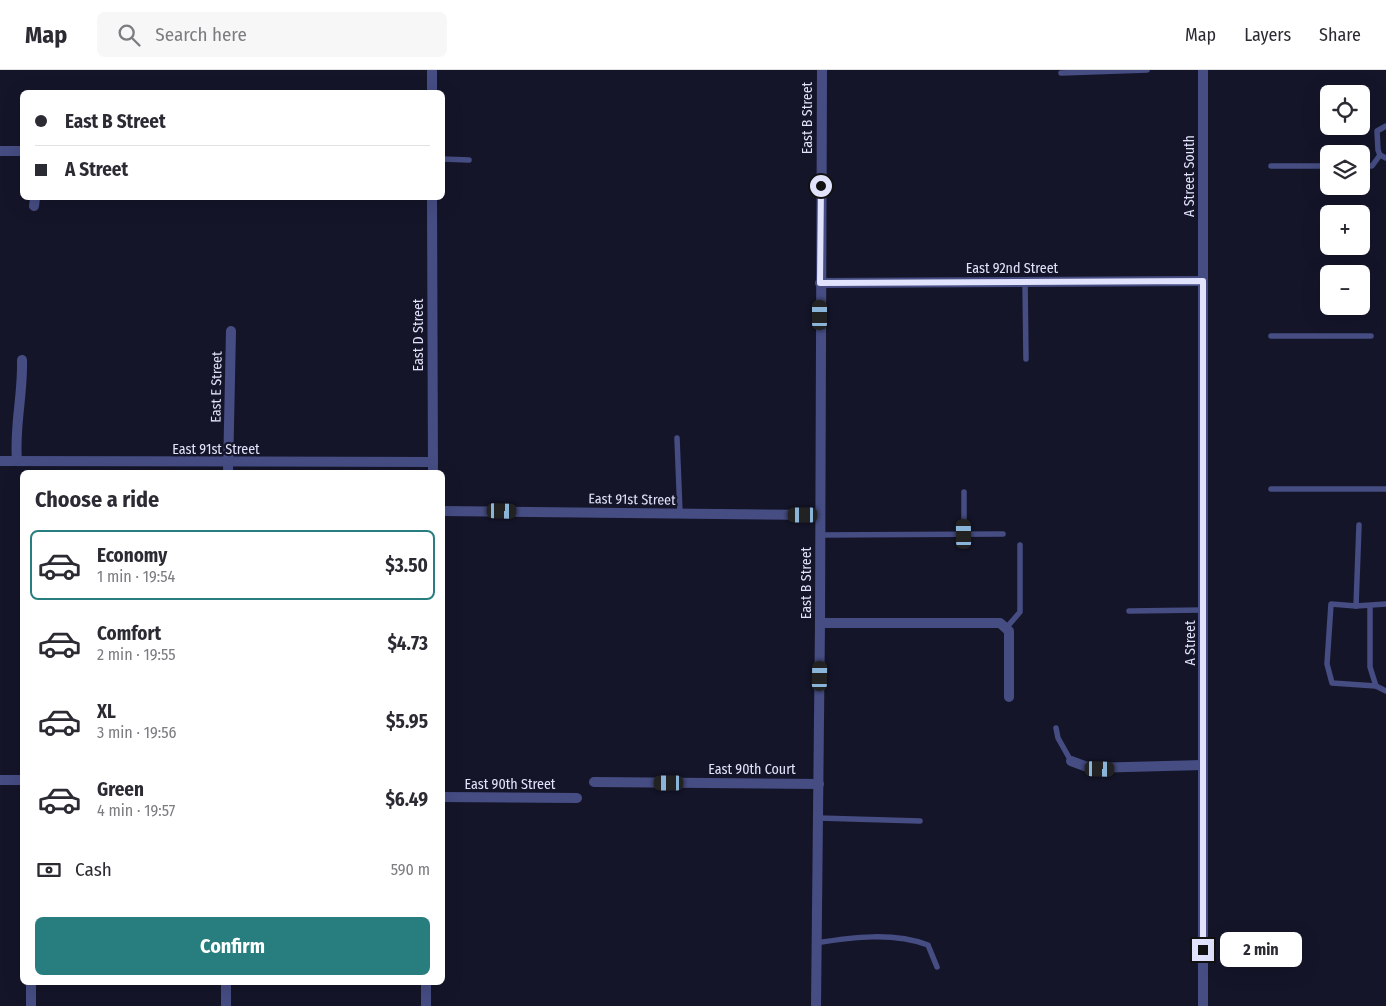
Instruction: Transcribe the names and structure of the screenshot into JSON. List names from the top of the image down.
{
  "streets": {
    "street": [
      "East B Street",
      "A Street South",
      "East 92nd Street",
      "East D Street",
      "East E Street",
      "East 91st Street",
      "A Street",
      "East 90th Court",
      "East 90th Street"
    ]
  },
  "crossings": [
    ["East B Street", "East 92nd Street"],
    ["East B Street", "East 91st Street"],
    ["East B Street", "East 90th Court"],
    ["A Street South", "East 92nd Street"],
    ["A Street South", "A Street"],
    ["East 92nd Street", "A Street"],
    ["East D Street", "East 91st Street"],
    ["East E Street", "East 91st Street"]
  ],
  "page": {
    "header": "Map",
    "search": "Search here",
    "nav": ["Map", "Layers", "Share"],
    "map_buttons": ["+", "−"],
    "banner": ["East B Street", "A Street"],
    "heading": "Choose a ride",
    "list": [
      {
        "name": "Economy",
        "note": "1 min · 19:54",
        "value": "$3.50"
      },
      {
        "name": "Comfort",
        "note": "2 min · 19:55",
        "value": "$4.73"
      },
      {
        "name": "XL",
        "note": "3 min · 19:56",
        "value": "$5.95"
      },
      {
        "name": "Green",
        "note": "4 min · 19:57",
        "value": "$6.49"
      }
    ],
    "pay": ["Cash", "590 m"],
    "buttons": "Confirm",
    "bubble": "2 min"
  }
}
